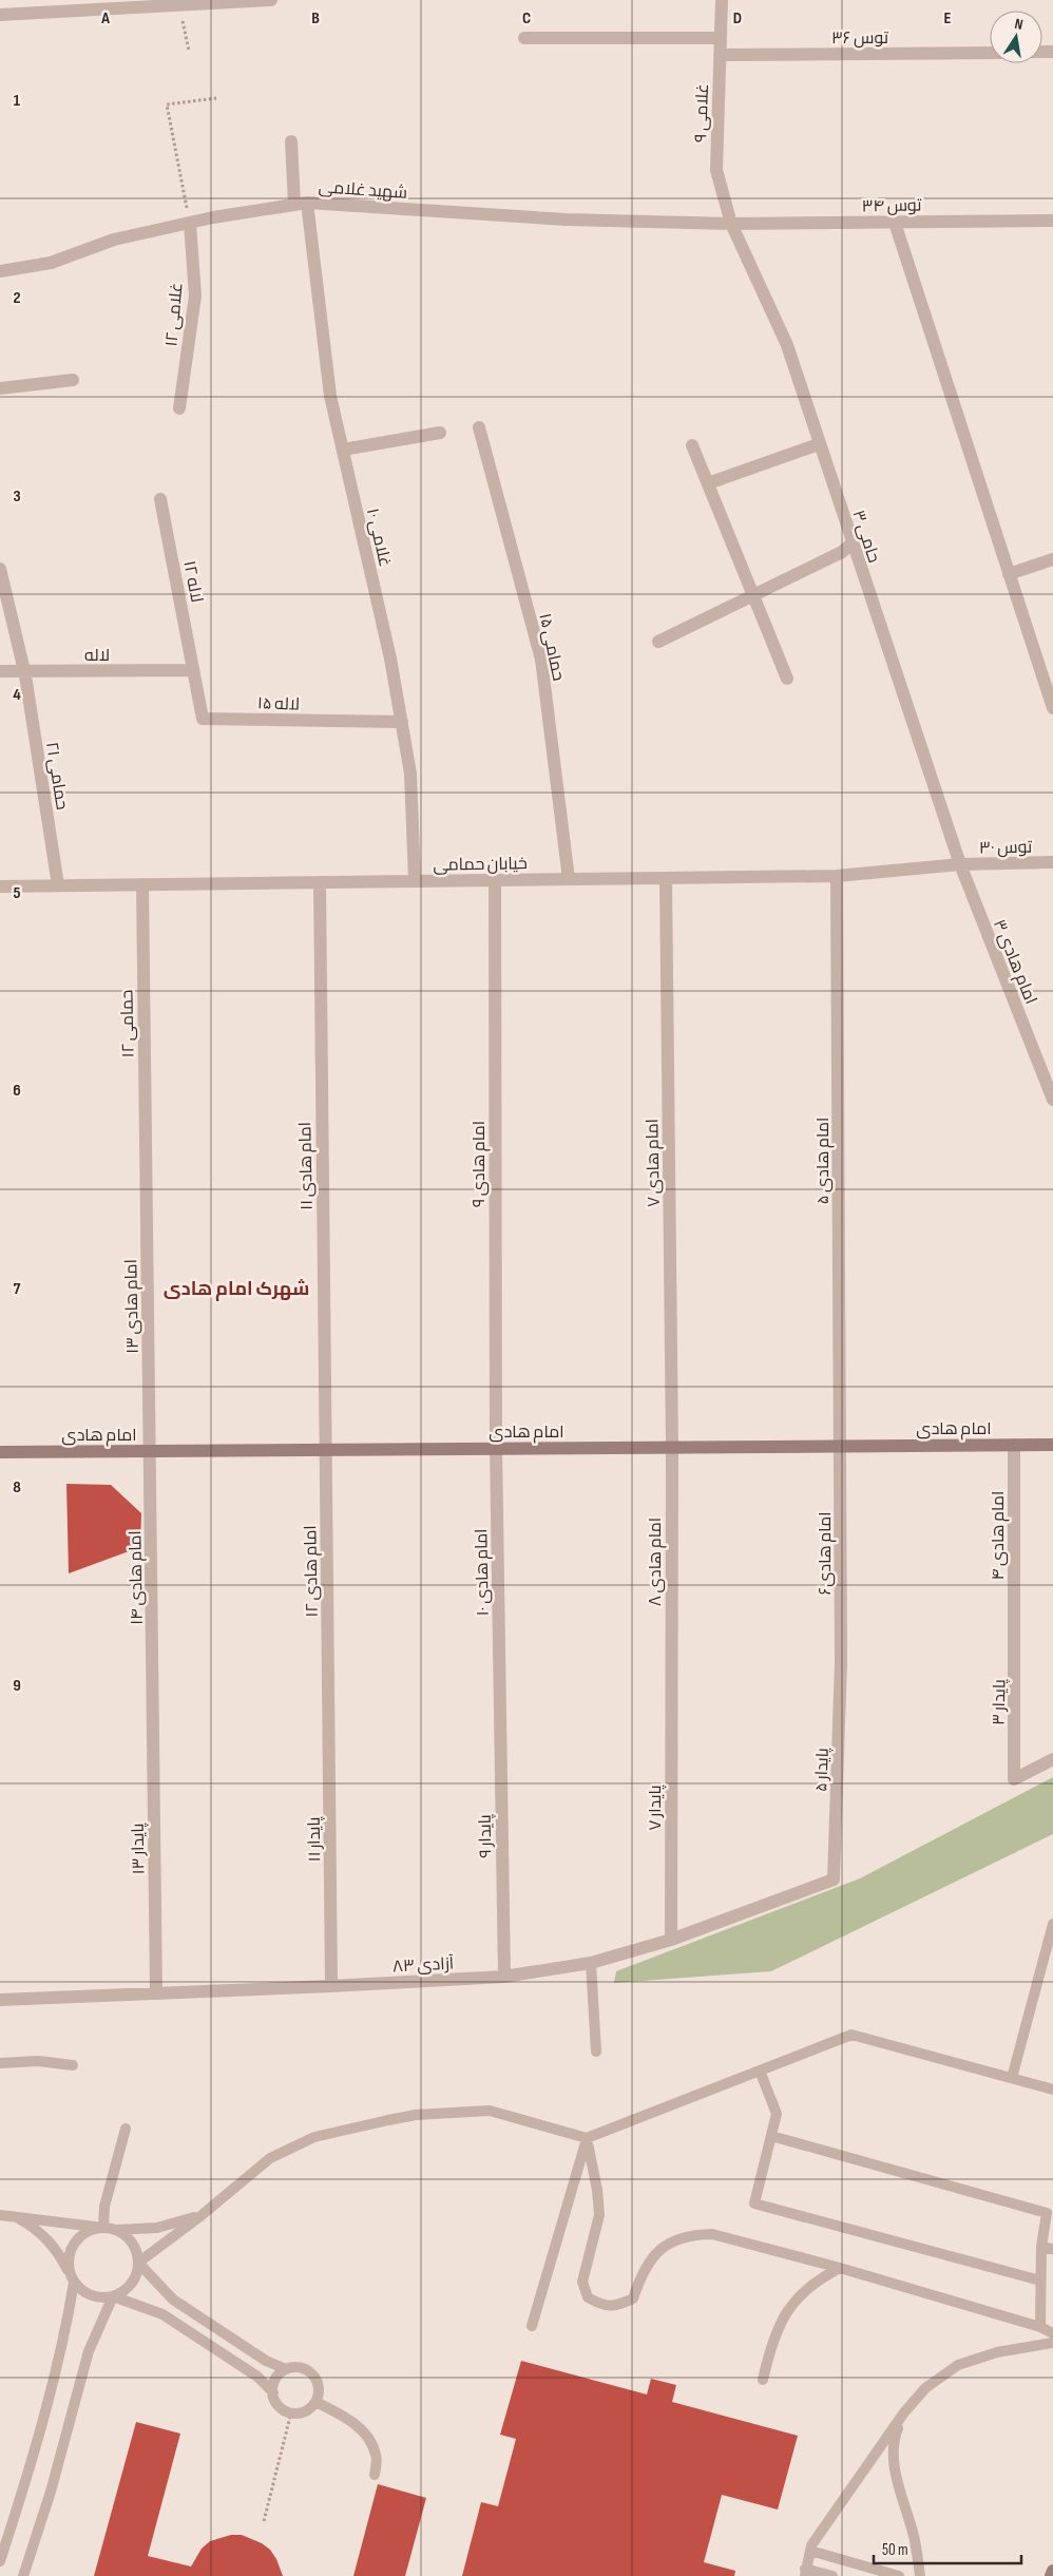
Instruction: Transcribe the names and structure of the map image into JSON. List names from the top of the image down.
{
  "streets": {
    "main road": ["امام هادی"],
    "street": [
      "توس ۳۶",
      "غلامی ۹",
      "شهید غلامی",
      "توس ۳۴",
      "غلامی ۱۲",
      "حامی ۳",
      "غلامی ۱۰",
      "لاله ۱۲",
      "حمامی ۱۵",
      "لاله",
      "لاله ۱۵",
      "حمامی ۲۱",
      "توس ۳۰",
      "خیابان حمامی",
      "امام هادی ۳",
      "حمامی ۱۲",
      "امام هادی ۵",
      "امام هادی ۷",
      "امام هادی ۹",
      "امام هادی ۱۱",
      "امام هادی ۱۳",
      "امام هادی ۴",
      "امام هادی۶",
      "امام هادی ۸",
      "امام هادی ۱۲",
      "امام هادی ۱۰",
      "امام هادی ۱۴",
      "پایدار ۳",
      "پایدار ۵",
      "پایدار ۷",
      "پایدار ۹",
      "پایدار ۱۱",
      "پایدار ۱۳",
      "آزادی ۸۳"
    ]
  },
  "crossings": [
    ["توس ۳۶", "غلامی ۹"],
    ["غلامی ۹", "شهید غلامی"],
    ["غلامی ۹", "توس ۳۴"],
    ["غلامی ۹", "حامی ۳"],
    ["شهید غلامی", "توس ۳۴"],
    ["شهید غلامی", "غلامی ۱۲"],
    ["شهید غلامی", "حامی ۳"],
    ["شهید غلامی", "غلامی ۱۰"],
    ["توس ۳۴", "حامی ۳"],
    ["حامی ۳", "توس ۳۰"],
    ["حامی ۳", "خیابان حمامی"],
    ["حامی ۳", "امام هادی ۳"],
    ["غلامی ۱۰", "لاله ۱۵"],
    ["غلامی ۱۰", "خیابان حمامی"],
    ["لاله ۱۲", "لاله"],
    ["لاله ۱۲", "لاله ۱۵"],
    ["حمامی ۱۵", "خیابان حمامی"],
    ["لاله", "لاله ۱۵"],
    ["لاله", "حمامی ۲۱"],
    ["حمامی ۲۱", "خیابان حمامی"],
    ["توس ۳۰", "خیابان حمامی"],
    ["توس ۳۰", "امام هادی ۳"],
    ["خیابان حمامی", "امام هادی ۳"],
    ["خیابان حمامی", "حمامی ۱۲"],
    ["خیابان حمامی", "امام هادی ۵"],
    ["خیابان حمامی", "امام هادی ۷"],
    ["خیابان حمامی", "امام هادی ۹"],
    ["خیابان حمامی", "امام هادی ۱۱"],
    ["حمامی ۱۲", "امام هادی ۱۳"],
    ["امام هادی ۵", "امام هادی"],
    ["امام هادی ۵", "امام هادی۶"],
    ["امام هادی ۷", "امام هادی"],
    ["امام هادی ۷", "امام هادی ۸"],
    ["امام هادی ۹", "امام هادی"],
    ["امام هادی ۹", "امام هادی ۱۰"],
    ["امام هادی ۱۱", "امام هادی"],
    ["امام هادی ۱۱", "امام هادی ۱۲"],
    ["امام هادی ۱۳", "امام هادی"],
    ["امام هادی ۱۳", "امام هادی ۱۴"],
    ["امام هادی", "امام هادی ۴"],
    ["امام هادی", "امام هادی۶"],
    ["امام هادی", "امام هادی ۸"],
    ["امام هادی", "امام هادی ۱۲"],
    ["امام هادی", "امام هادی ۱۰"],
    ["امام هادی", "امام هادی ۱۴"],
    ["امام هادی ۴", "پایدار ۳"],
    ["امام هادی۶", "پایدار ۵"],
    ["امام هادی ۸", "پایدار ۷"],
    ["امام هادی ۱۲", "پایدار ۱۱"],
    ["امام هادی ۱۰", "پایدار ۹"],
    ["امام هادی ۱۴", "پایدار ۱۳"],
    ["پایدار ۵", "آزادی ۸۳"],
    ["پایدار ۷", "آزادی ۸۳"],
    ["پایدار ۹", "آزادی ۸۳"],
    ["پایدار ۱۱", "آزادی ۸۳"],
    ["پایدار ۱۳", "آزادی ۸۳"]
  ],
  "districts": ["شهرک امام هادی"],
  "scale_bar": "50 m",
  "north": "top",
  "grid": {
    "columns": [
      "A",
      "B",
      "C",
      "D",
      "E"
    ],
    "rows": [
      "1",
      "2",
      "3",
      "4",
      "5",
      "6",
      "7",
      "8",
      "9"
    ]
  }
}
